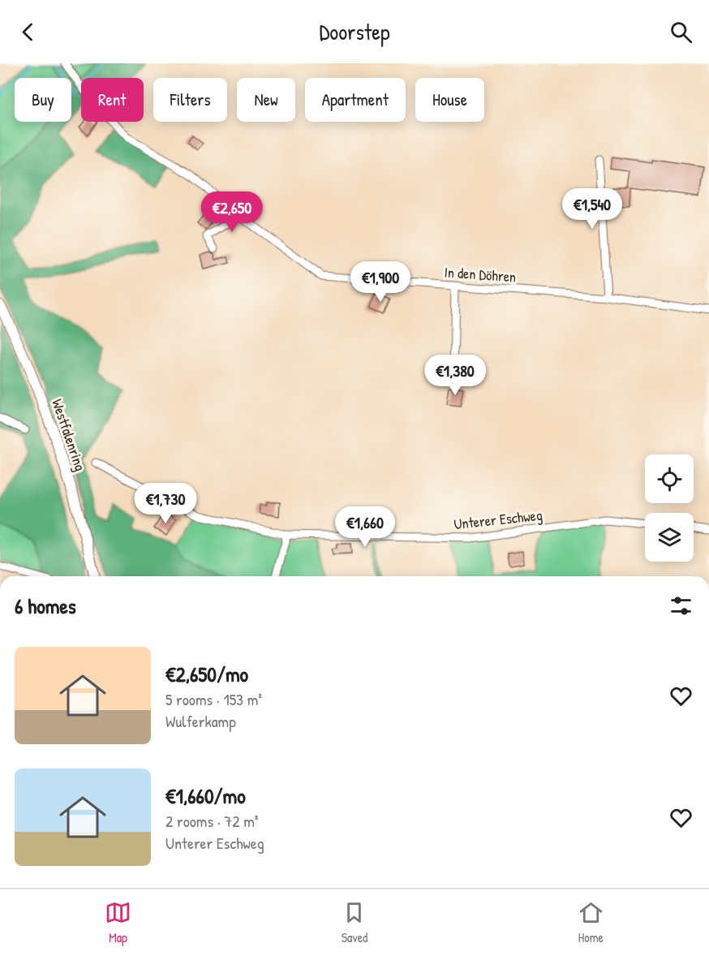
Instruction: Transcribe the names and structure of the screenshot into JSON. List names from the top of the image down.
{
  "streets": {
    "main road": ["Westfalenring"],
    "street": ["In den Döhren", "Unterer Eschweg"]
  },
  "page": {
    "header": "Doorstep",
    "chip": [
      "Buy",
      "Rent",
      "Filters",
      "New",
      "Apartment",
      "House"
    ],
    "price": [
      "€1,540",
      "€2,650",
      "€1,900",
      "€1,380",
      "€1,730",
      "€1,660"
    ],
    "heading": "6 homes",
    "list": [
      {
        "name": "€2,650/mo",
        "note": "5 rooms · 153 m² · Wulferkamp"
      },
      {
        "name": "€1,660/mo",
        "note": "2 rooms · 72 m² · Unterer Eschweg"
      }
    ],
    "tabs": ["Map", "Saved", "Home"]
  }
}
